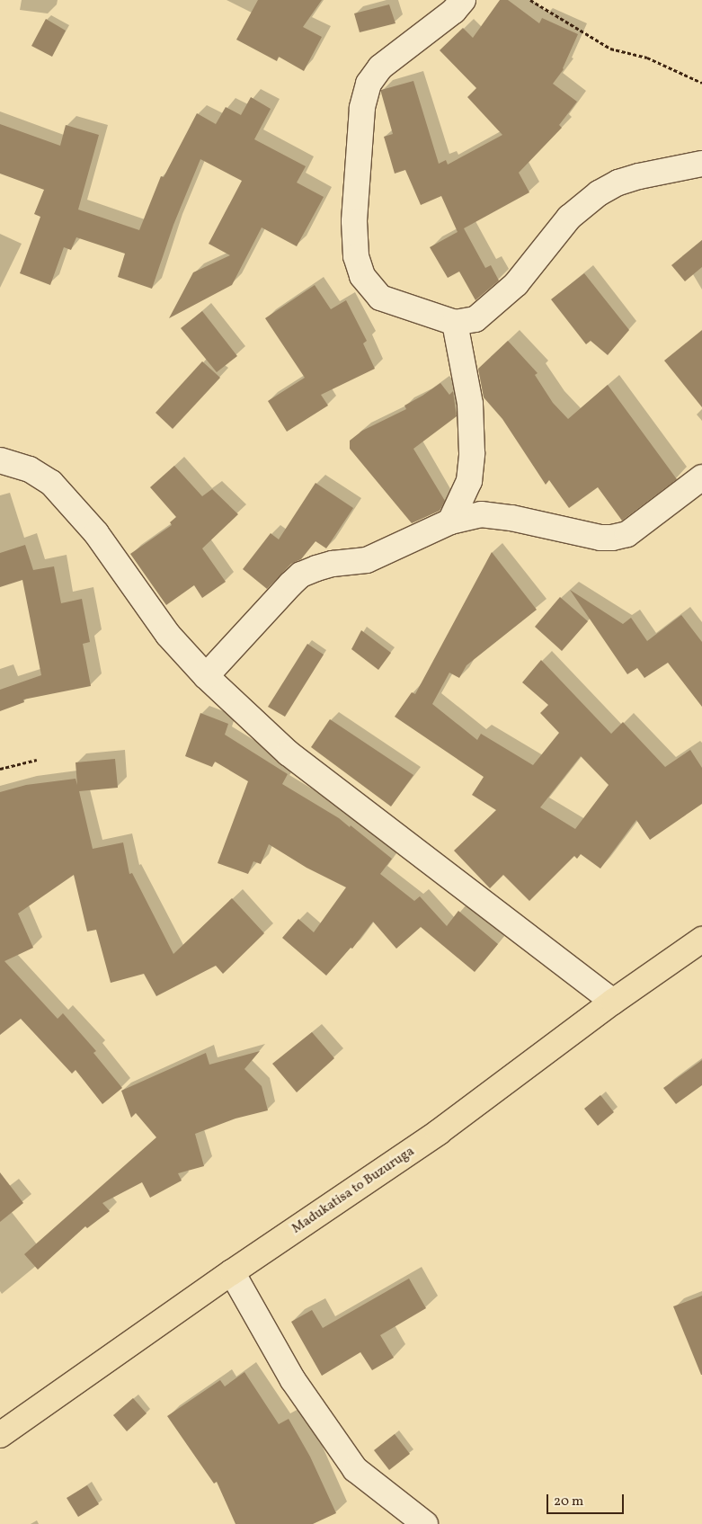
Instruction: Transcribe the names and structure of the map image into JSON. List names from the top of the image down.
{
  "streets": {
    "main road": ["Madukatisa to Buzuruga"]
  },
  "scale_bar": "20 m"
}
